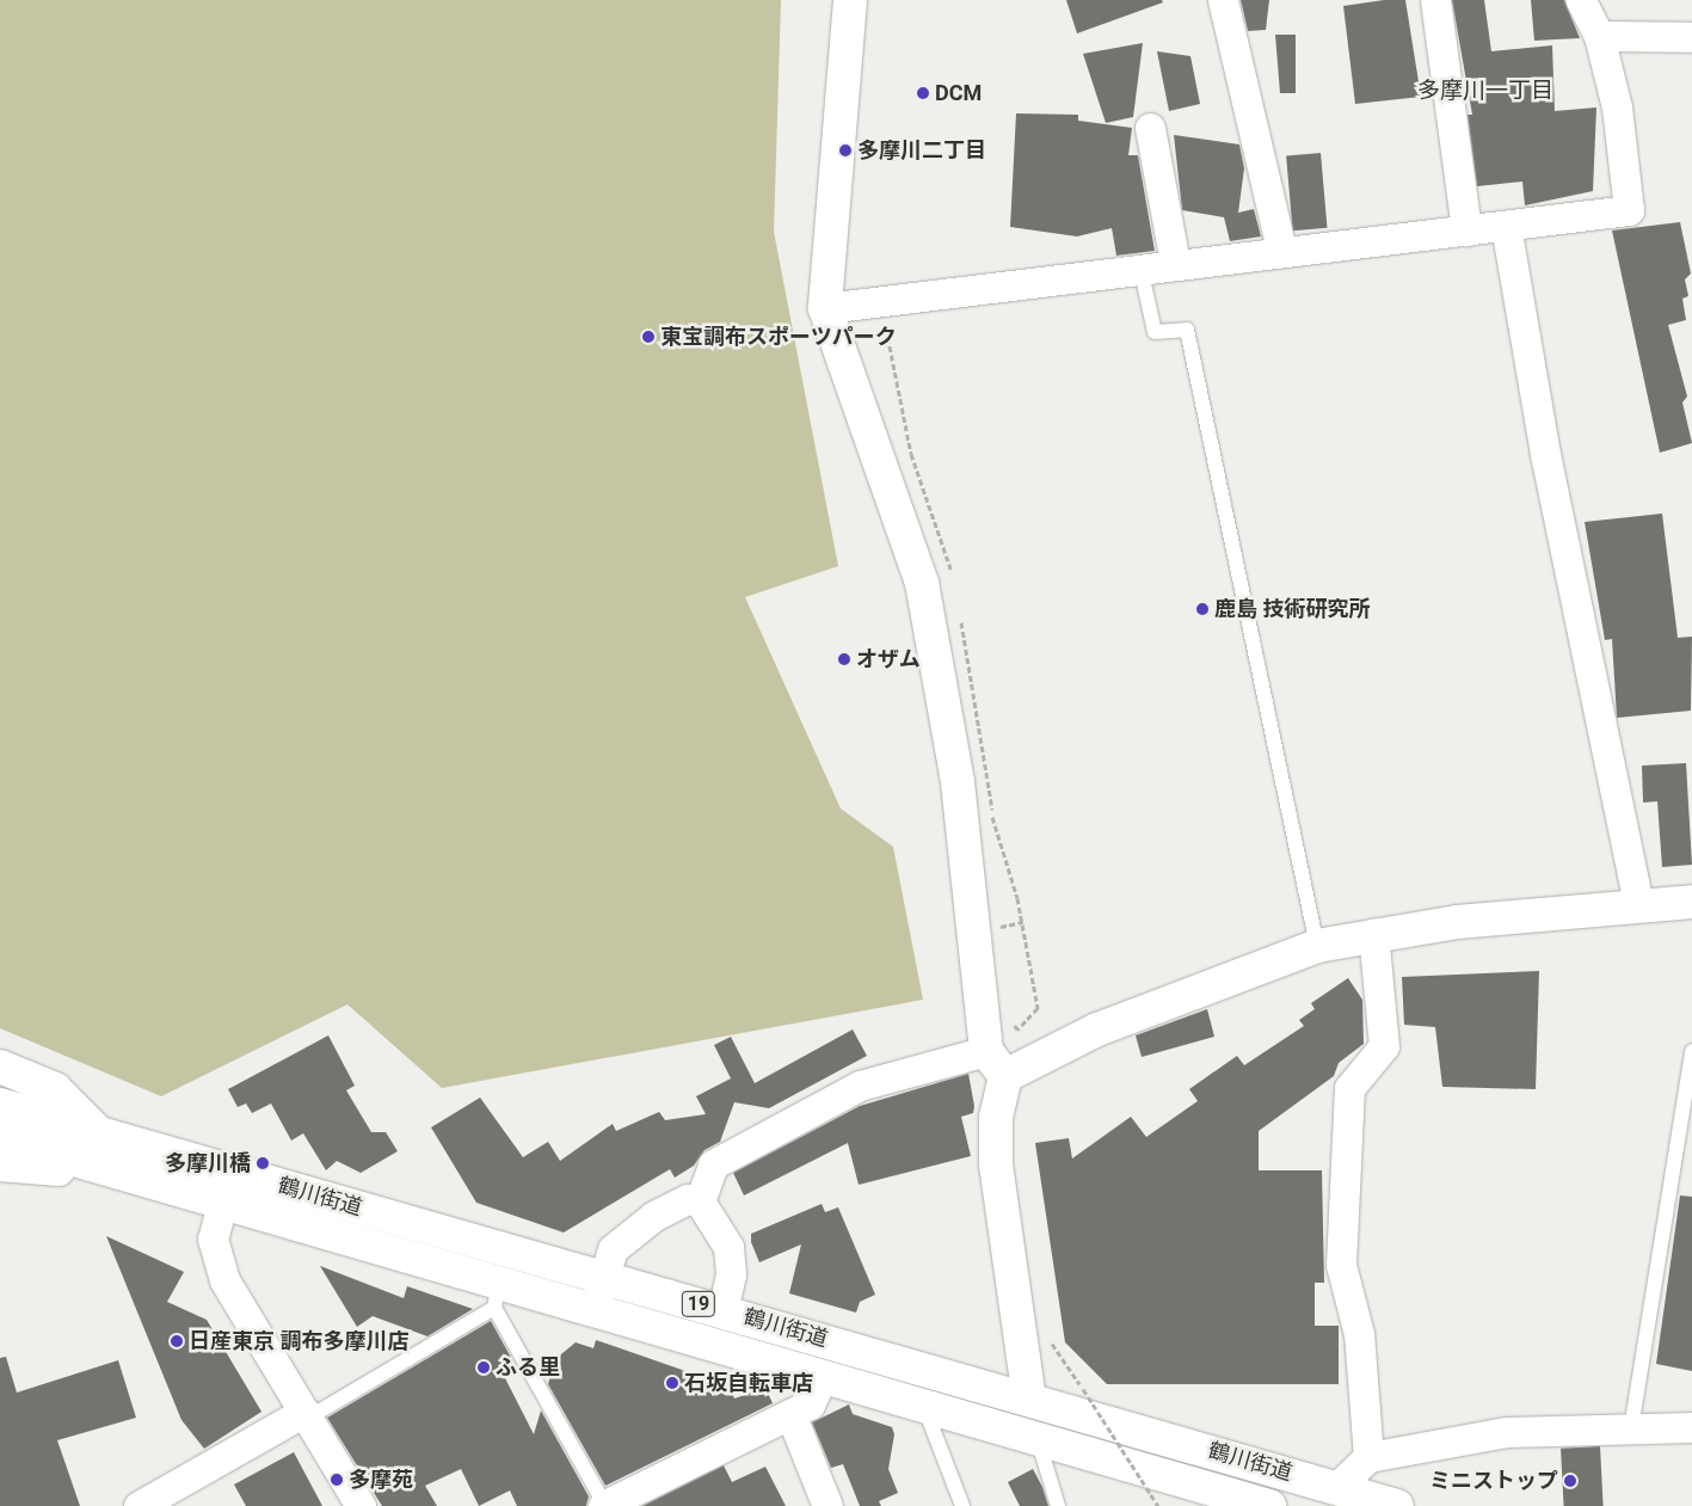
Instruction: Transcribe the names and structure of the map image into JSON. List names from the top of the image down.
{
  "streets": {
    "main road": ["鶴川街道", "19"]
  },
  "districts": ["多摩川一丁目"],
  "places": [
    "DCM",
    "多摩川二丁目",
    "東宝調布スポーツパーク",
    "鹿島 技術研究所",
    "オザム",
    "多摩川橋",
    "日産東京 調布多摩川店",
    "ふる里",
    "石坂自転車店",
    "多摩苑",
    "ミニストップ"
  ]
}
